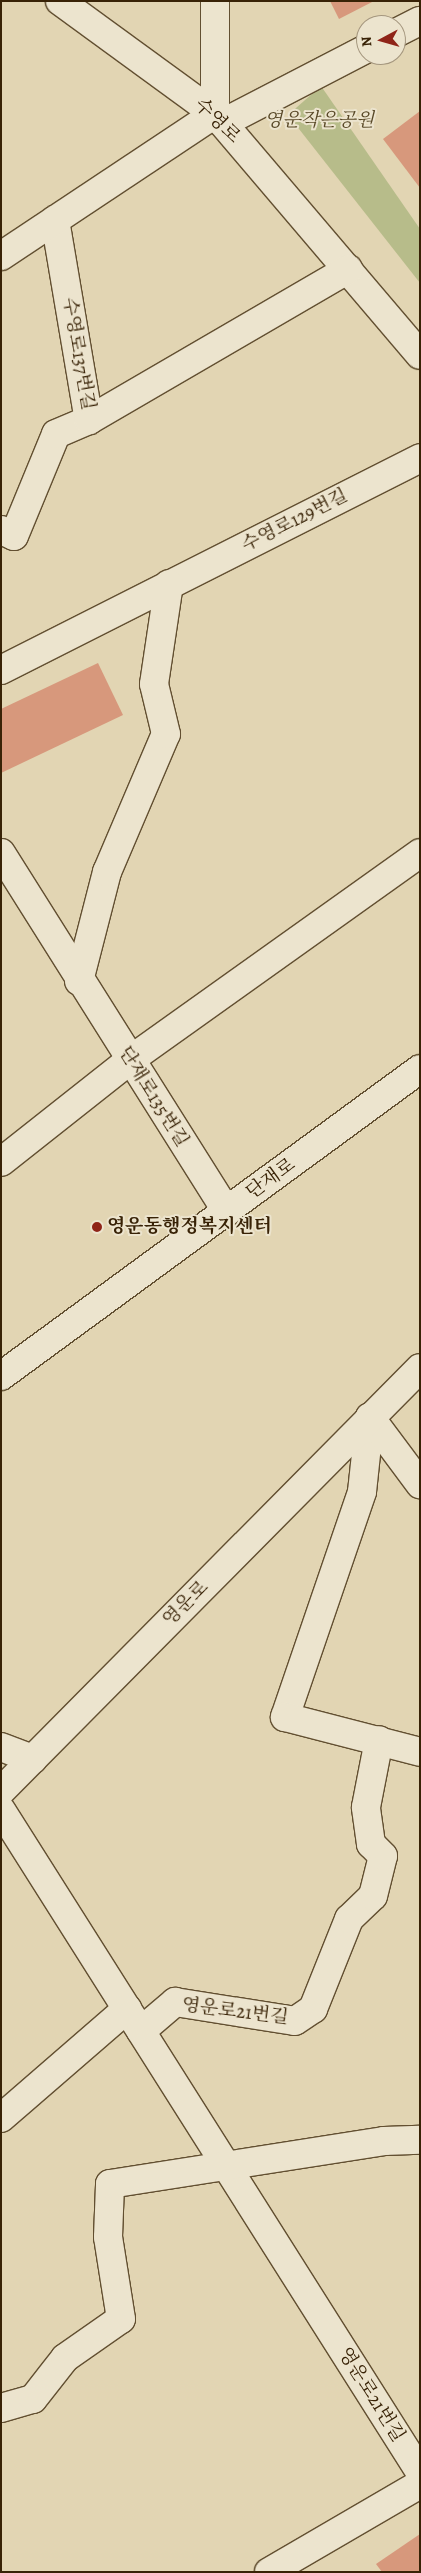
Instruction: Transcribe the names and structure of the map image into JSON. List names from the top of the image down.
{
  "streets": {
    "street": [
      "수영로",
      "수영로137번길",
      "수영로129번길",
      "단재로135번길",
      "단재로",
      "영운로",
      "영운로21번길"
    ]
  },
  "crossings": [
    ["단재로135번길", "단재로"]
  ],
  "parks": ["영운작은공원"],
  "places": ["영운동행정복지센터"],
  "north": "left"
}
